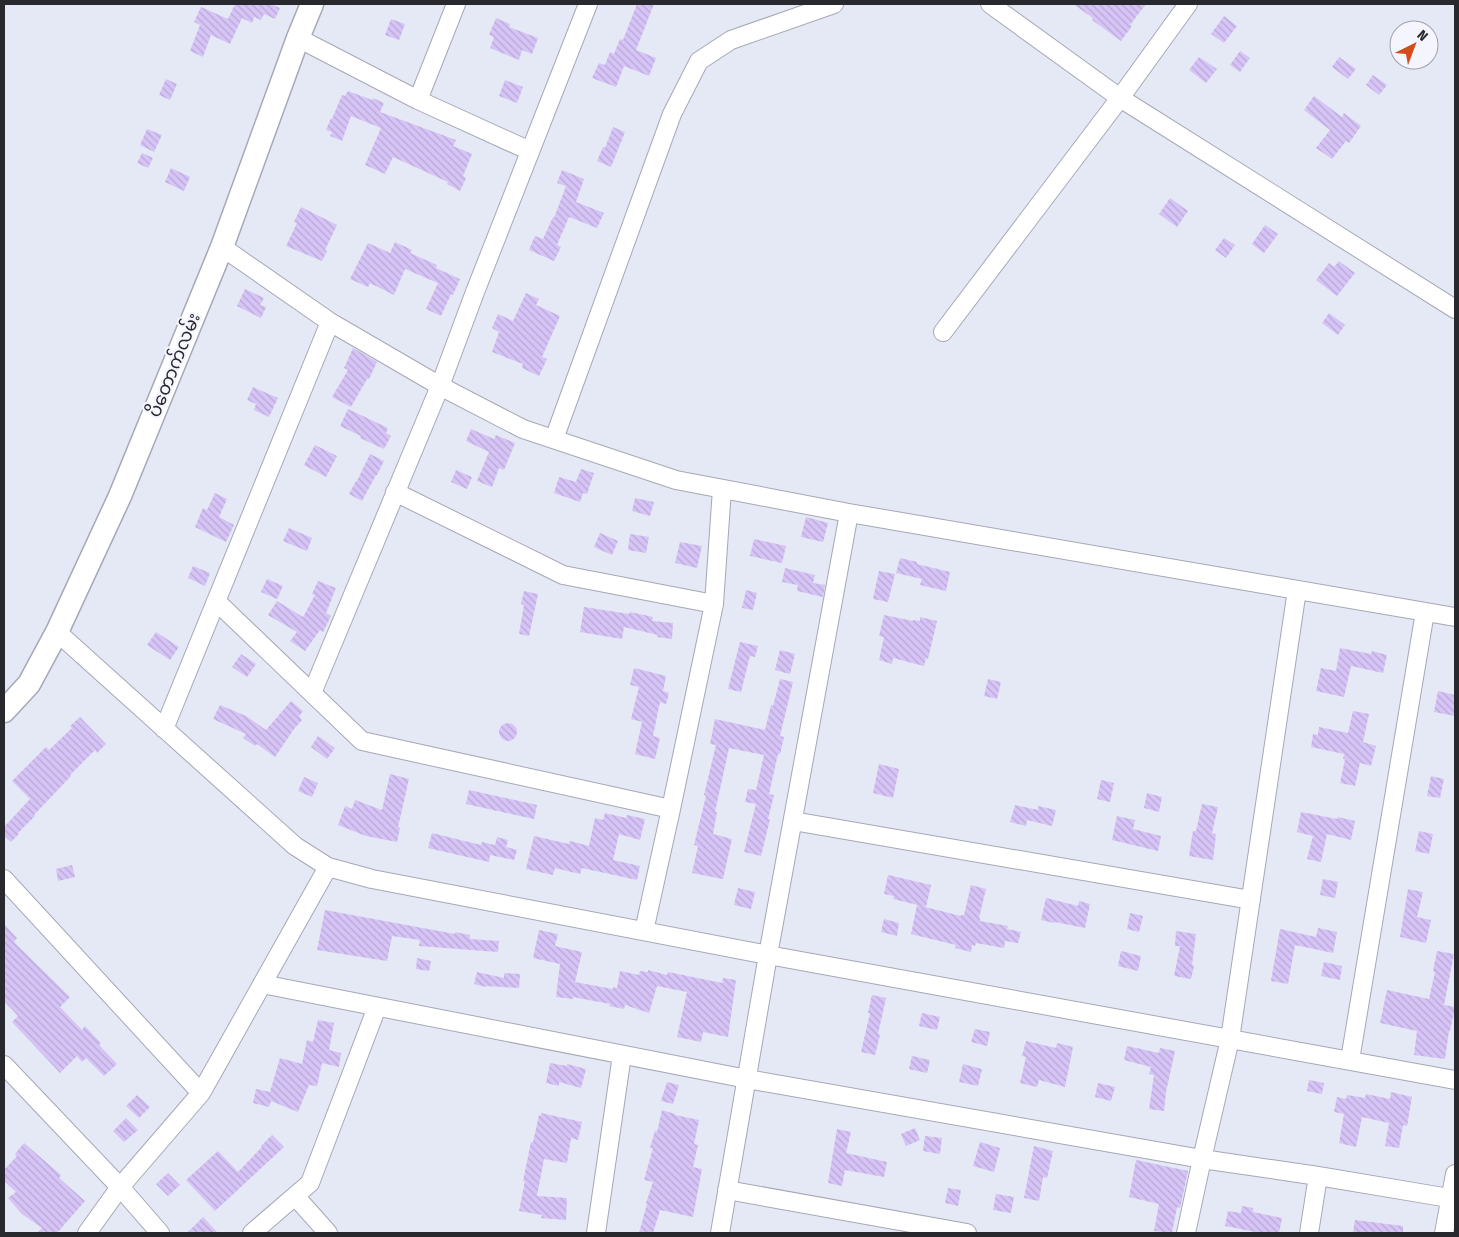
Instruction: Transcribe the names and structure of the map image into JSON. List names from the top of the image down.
{
  "streets": {
    "street": ["ပိတောက်လမ်း"]
  },
  "north": "top right"
}
